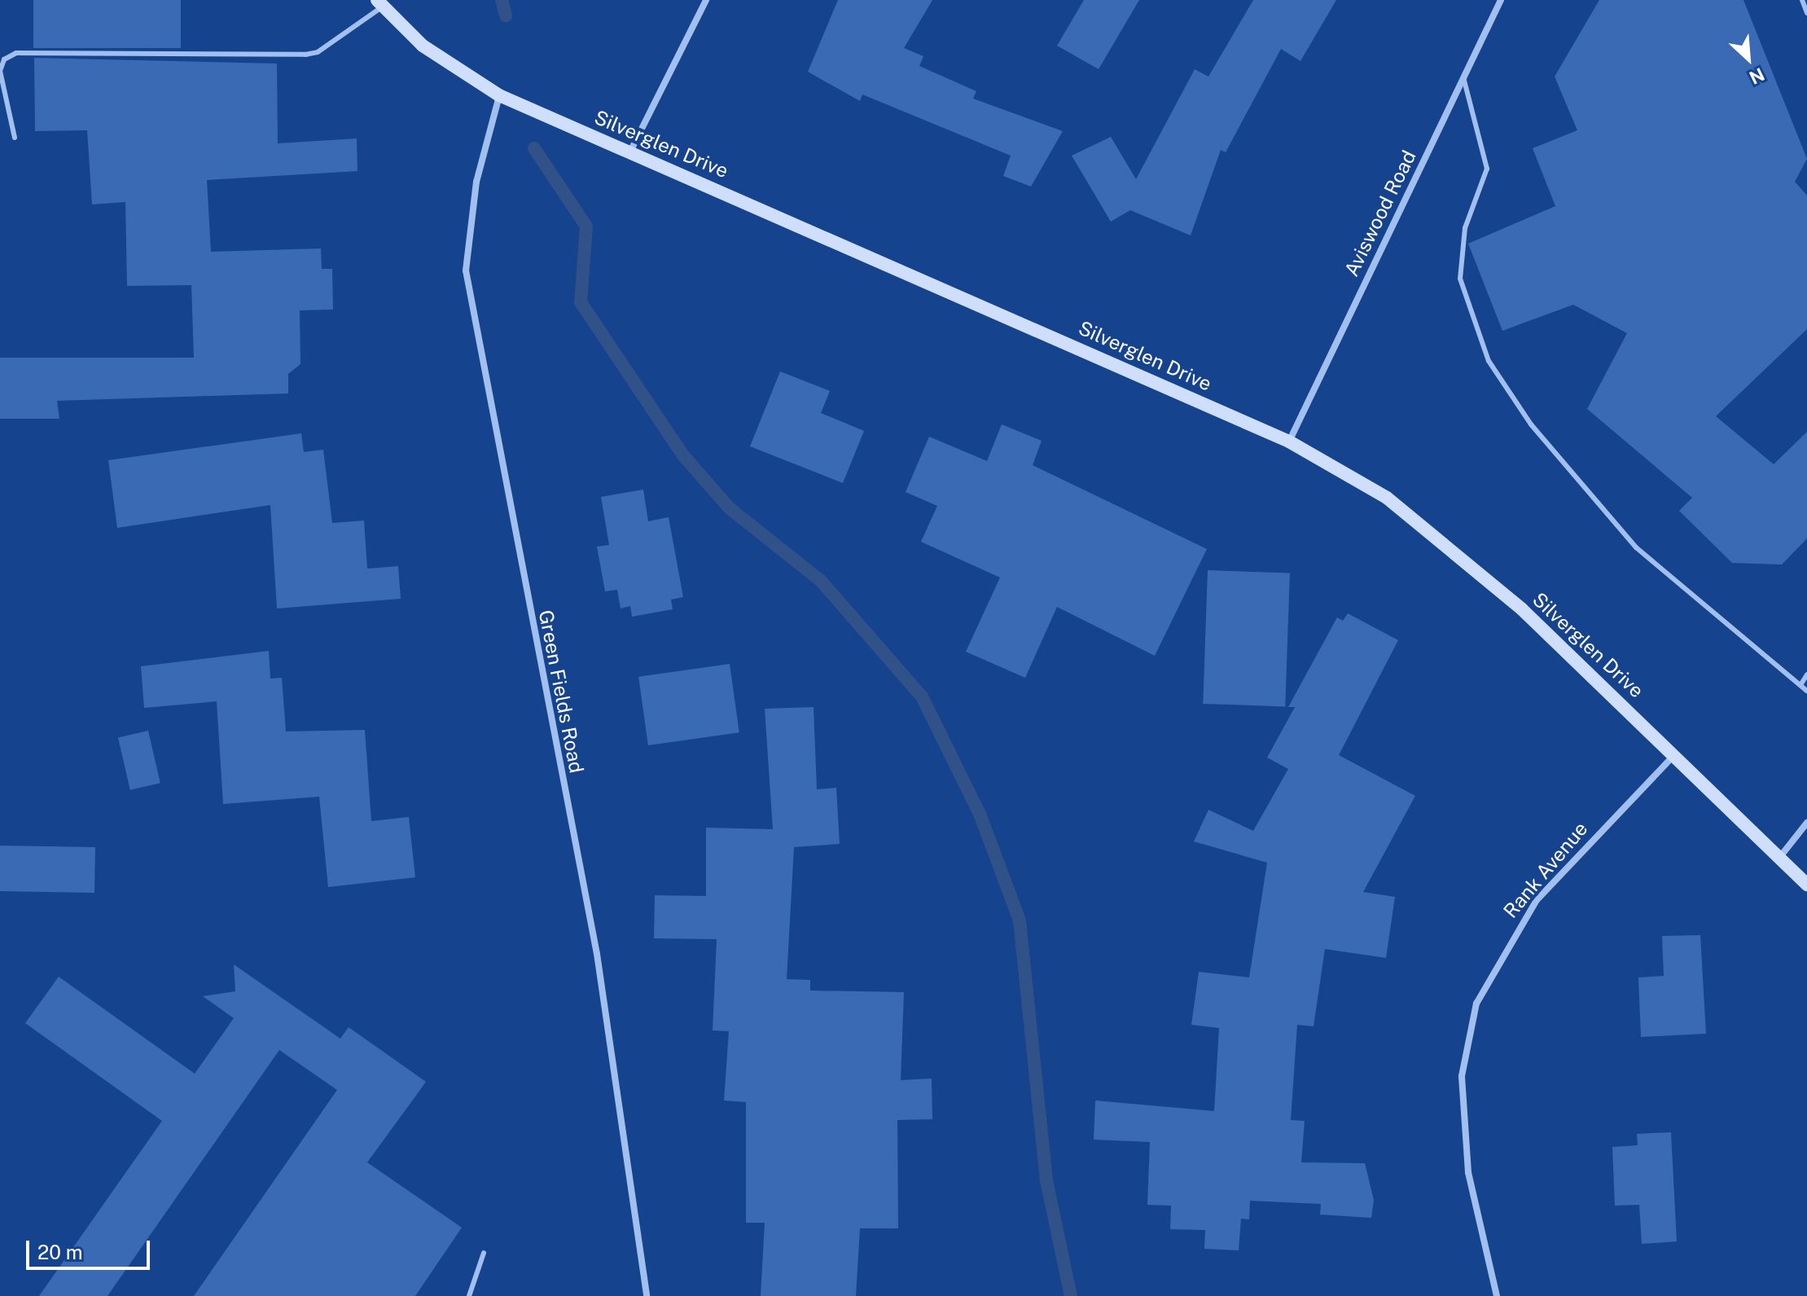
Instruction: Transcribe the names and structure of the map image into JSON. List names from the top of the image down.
{
  "streets": {
    "street": [
      "Silverglen Drive",
      "Aviswood Road",
      "Green Fields Road",
      "Rank Avenue"
    ]
  },
  "crossings": [
    ["Silverglen Drive", "Aviswood Road"],
    ["Silverglen Drive", "Green Fields Road"],
    ["Silverglen Drive", "Rank Avenue"]
  ],
  "scale_bar": "20 m",
  "north": "bottom right"
}
